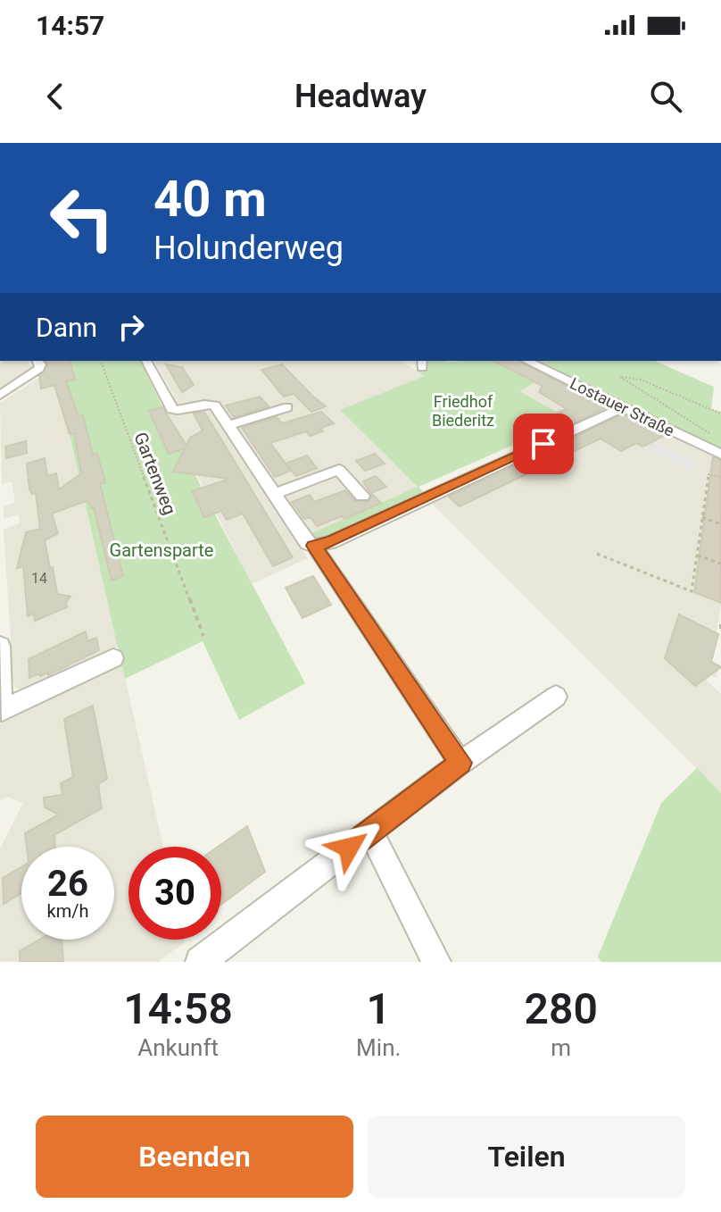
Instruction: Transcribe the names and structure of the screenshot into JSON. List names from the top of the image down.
{
  "streets": {
    "street": ["Lostauer Straße"],
    "path": ["Gartenweg"]
  },
  "parks": ["Friedhof Biederitz", "Gartensparte"],
  "house_numbers": ["14"],
  "page": {
    "status": "14:57",
    "header": "Headway",
    "turn": ["40 m", "Holunderweg"],
    "then": "Dann",
    "speed": "26 km/h",
    "limit": "30",
    "eta": [
      "14:58",
      "Ankunft",
      "1",
      "Min.",
      "280",
      "m"
    ],
    "buttons": ["Beenden", "Teilen"]
  }
}
